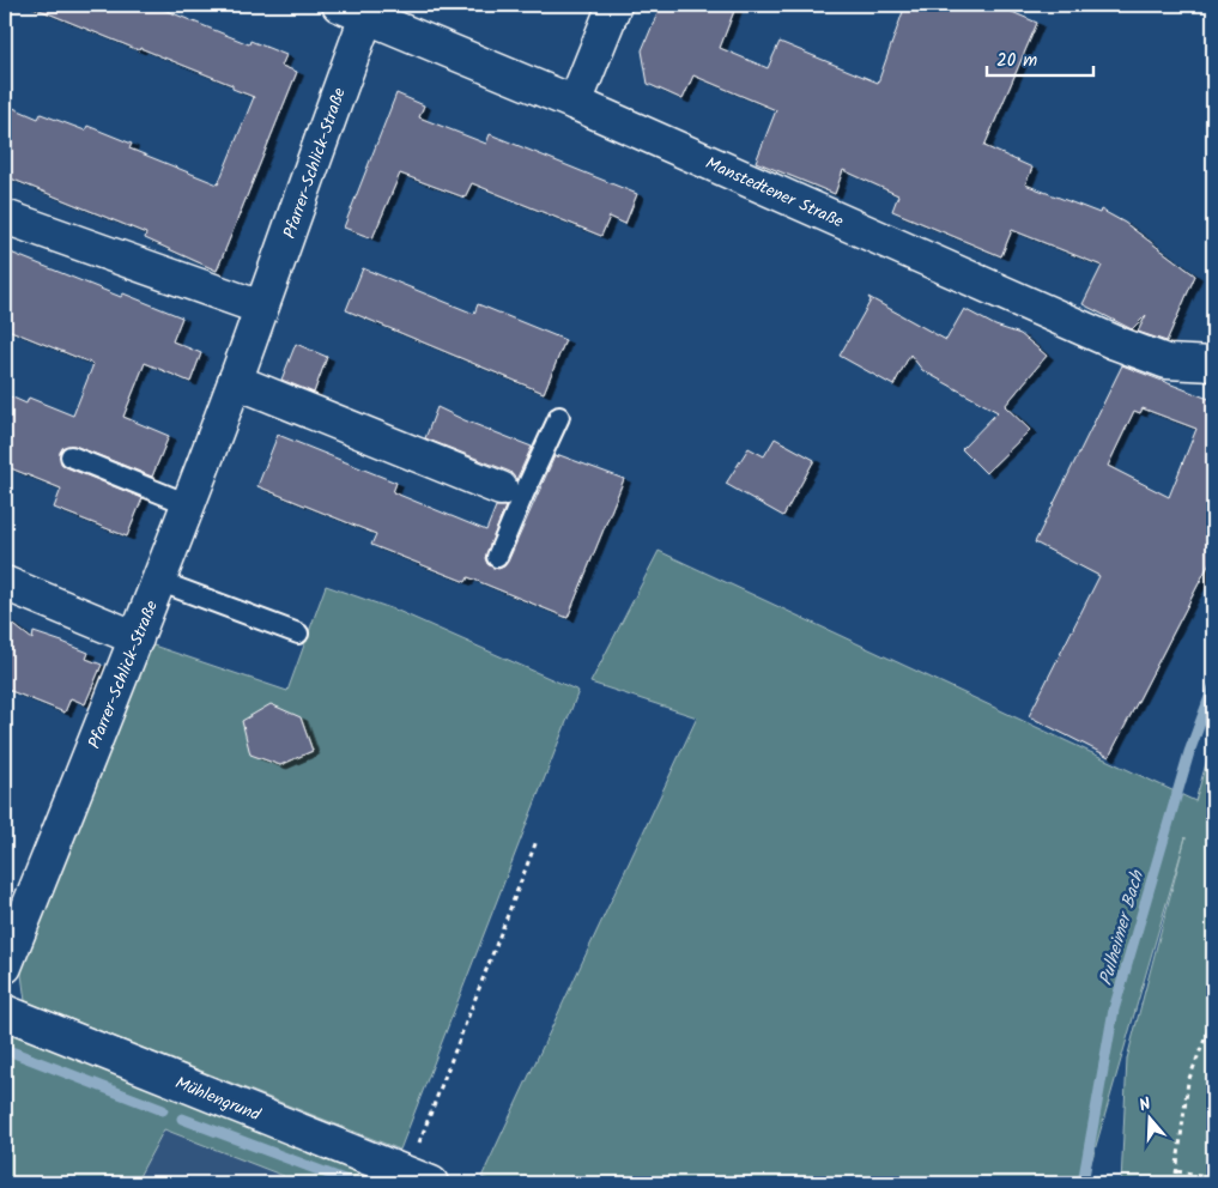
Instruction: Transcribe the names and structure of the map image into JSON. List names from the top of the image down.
{
  "streets": {
    "street": ["Pfarrer-Schlick-Straße", "Manstedtener Straße", "Mühlengrund"]
  },
  "crossings": [
    ["Pfarrer-Schlick-Straße", "Manstedtener Straße"]
  ],
  "water": ["Pulheimer Bach"],
  "scale_bar": "20 m",
  "north": "top"
}
